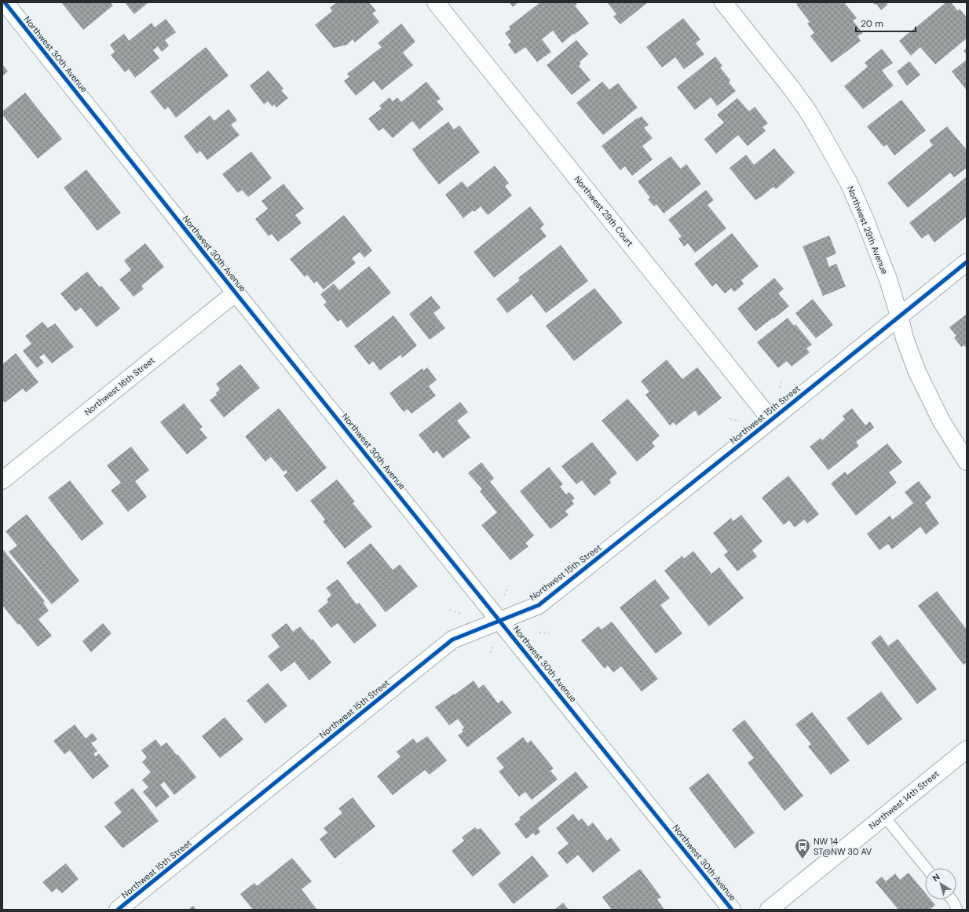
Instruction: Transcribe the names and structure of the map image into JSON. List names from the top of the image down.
{
  "streets": {
    "street": [
      "Northwest 30th Avenue",
      "Northwest 29th Court",
      "Northwest 29th Avenue",
      "Northwest 16th Street",
      "Northwest 15th Street",
      "Northwest 14th Street"
    ]
  },
  "crossings": [
    ["Northwest 30th Avenue", "Northwest 16th Street"],
    ["Northwest 30th Avenue", "Northwest 15th Street"],
    ["Northwest 29th Court", "Northwest 15th Street"],
    ["Northwest 29th Avenue", "Northwest 15th Street"]
  ],
  "places": {
    "bus stop": ["NW 14 ST@NW 30 AV"]
  },
  "scale_bar": "20 m",
  "north": "top left"
}
